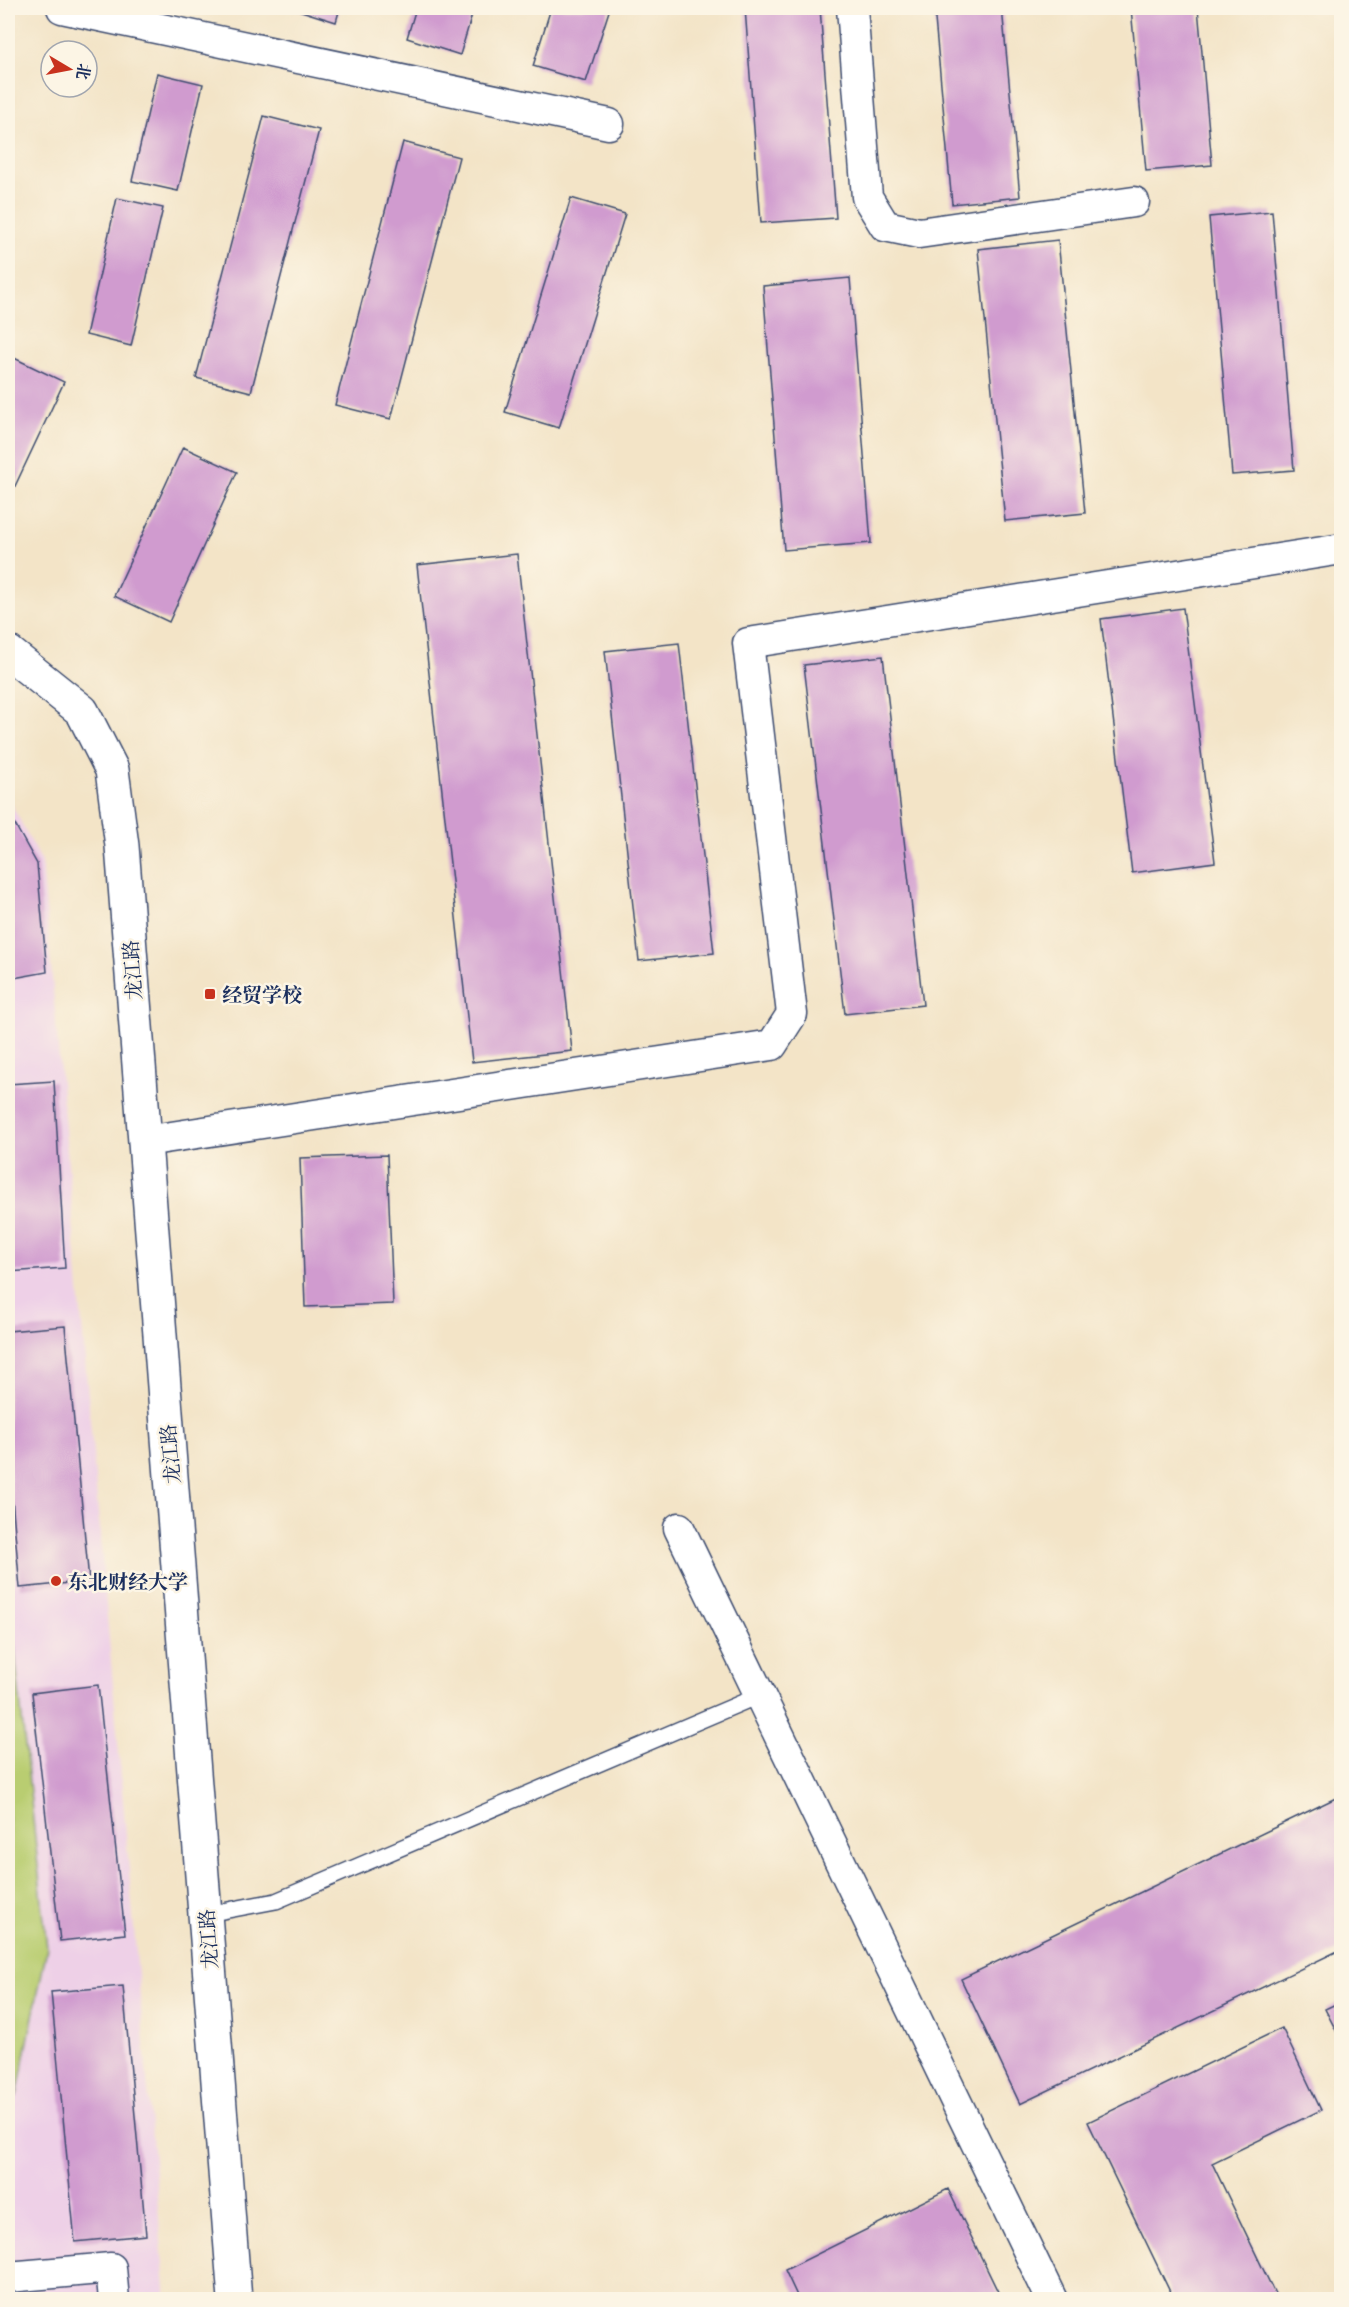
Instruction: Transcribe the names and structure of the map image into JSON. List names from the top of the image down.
{
  "streets": {
    "street": ["龙江路"]
  },
  "places": {
    "transit": ["经贸学校"],
    "other": ["东北财经大学"]
  },
  "north": "right"
}
